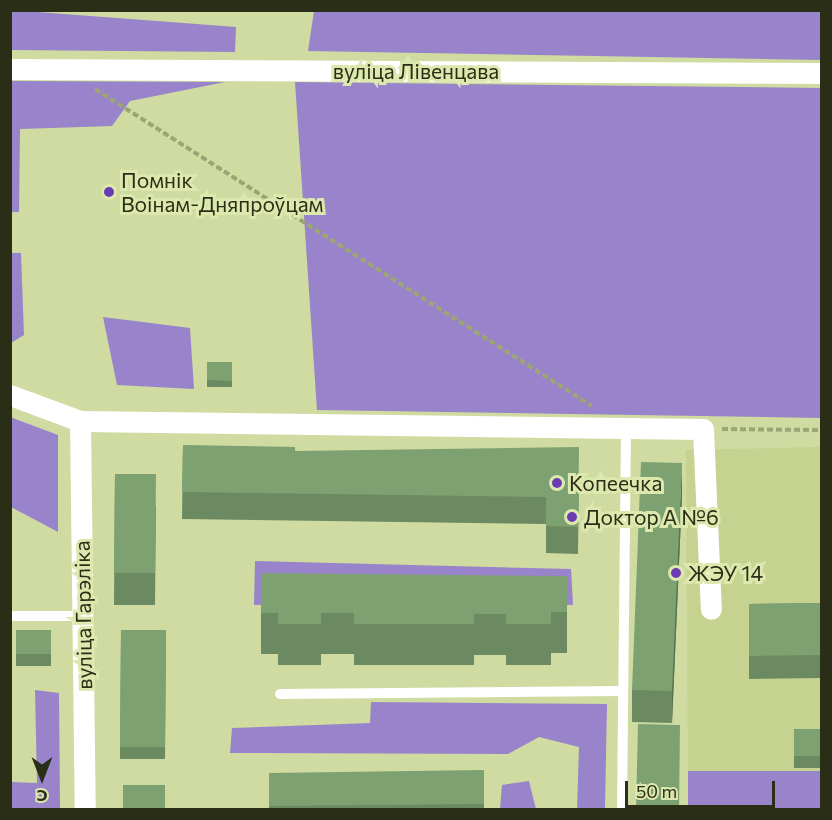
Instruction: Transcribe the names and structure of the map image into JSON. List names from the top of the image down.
{
  "streets": {
    "street": ["вуліца Лівенцава", "вуліца Гарэліка"]
  },
  "places": [
    "Помнік Воінам-Дняпроўцам",
    "Копеечка",
    "Доктор А №6",
    "ЖЭУ 14"
  ],
  "scale_bar": "50 m",
  "north": "bottom"
}
